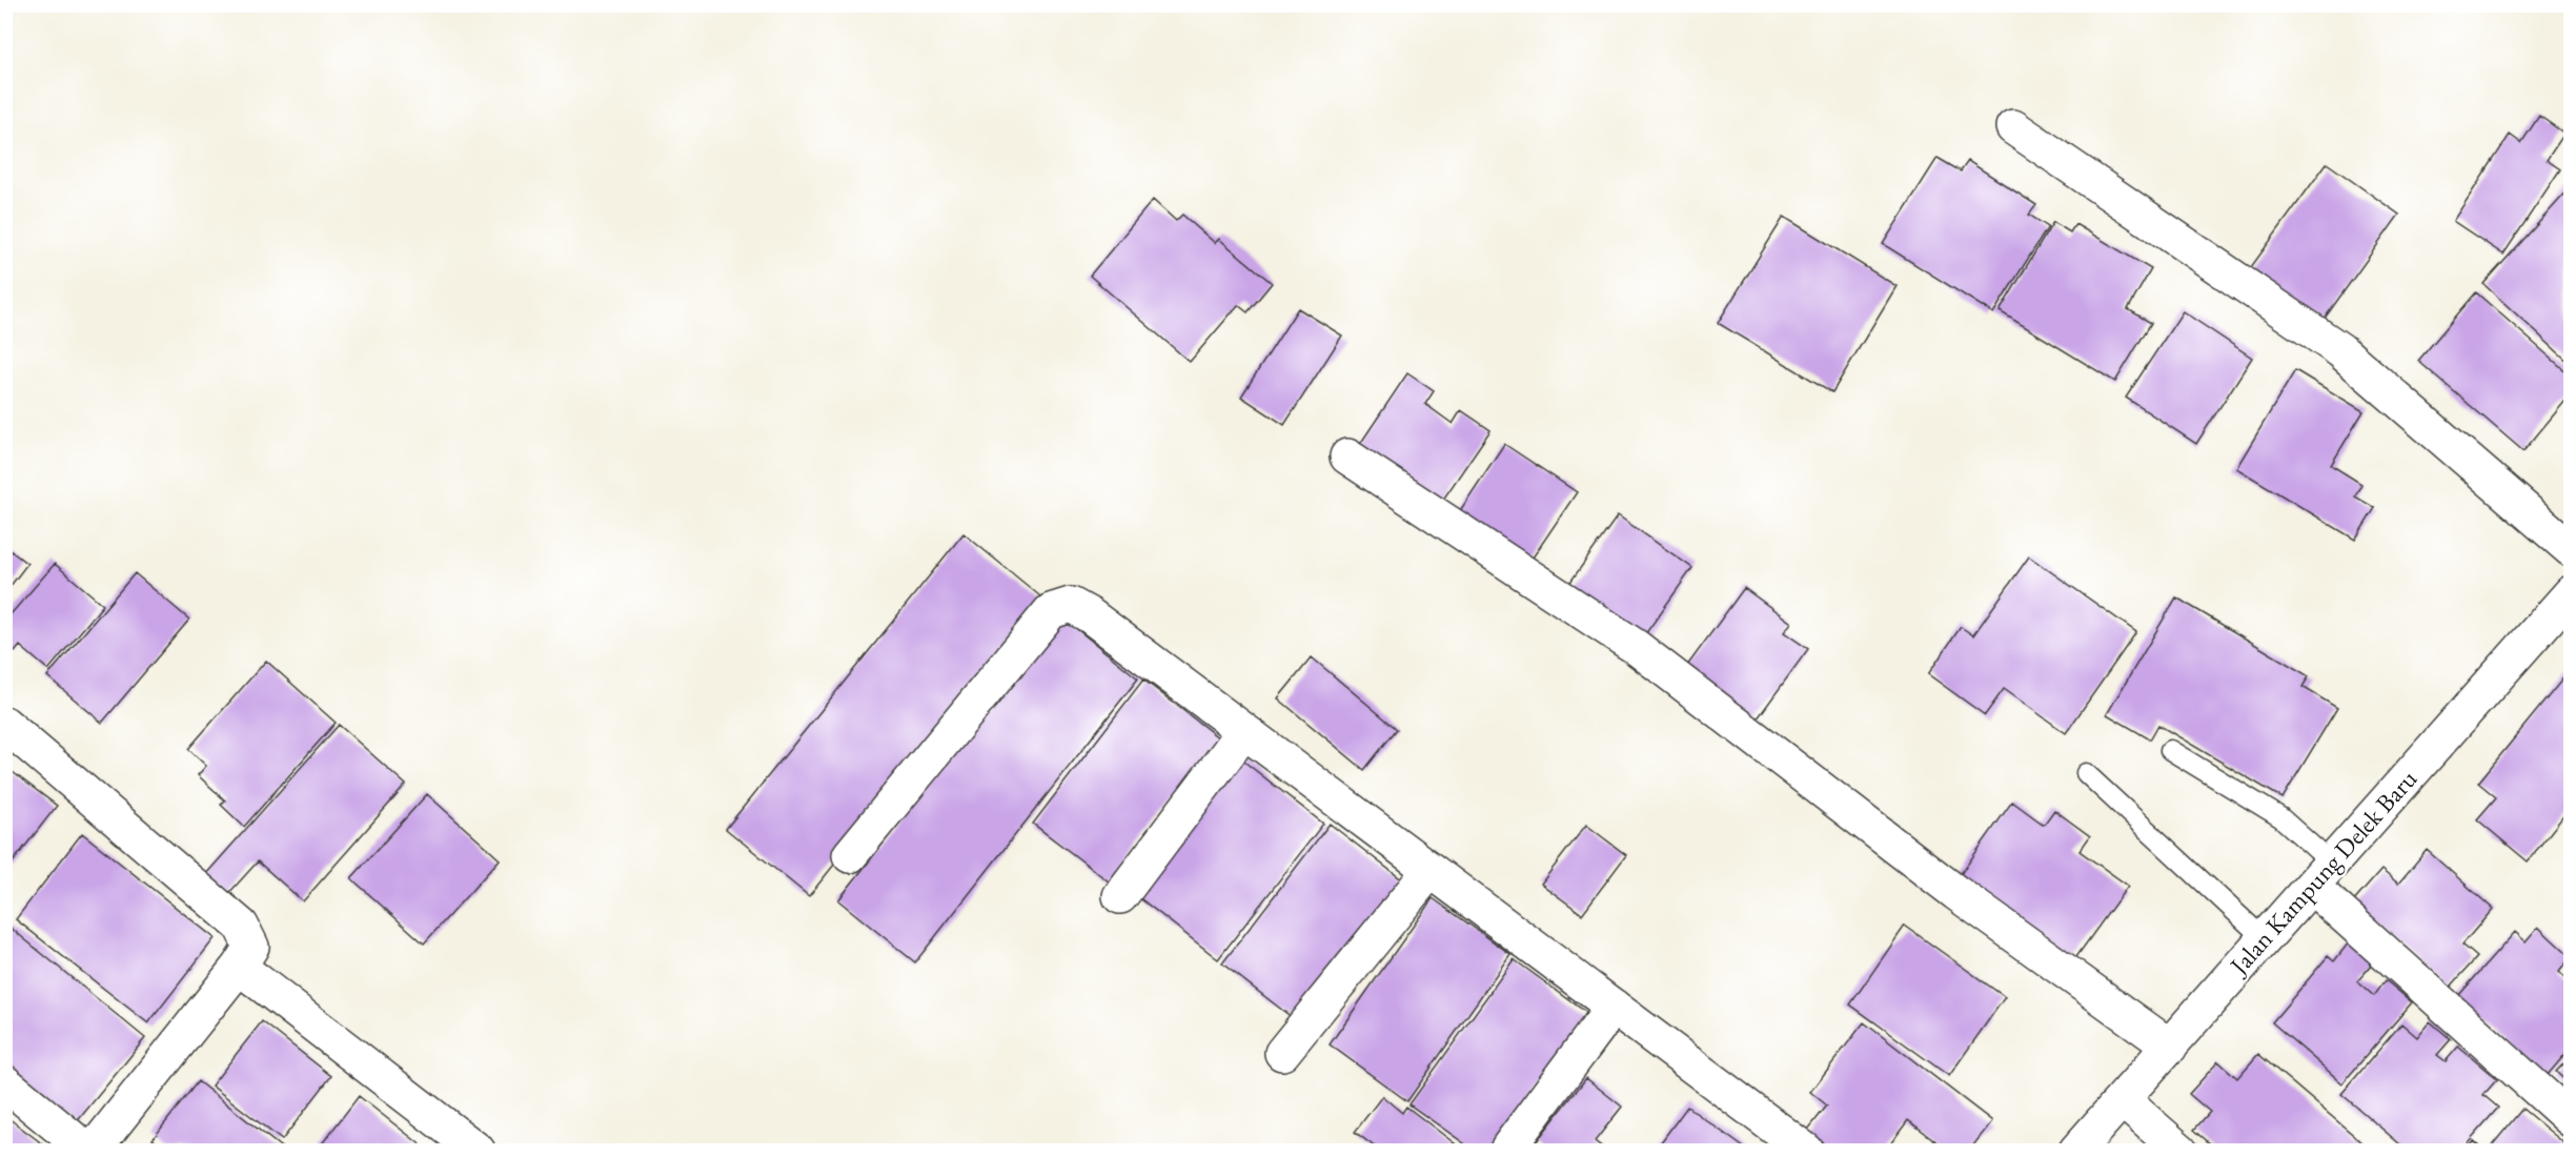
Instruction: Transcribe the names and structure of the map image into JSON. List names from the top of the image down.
{
  "streets": {
    "street": ["Jalan Kampung Delek Baru"]
  }
}
